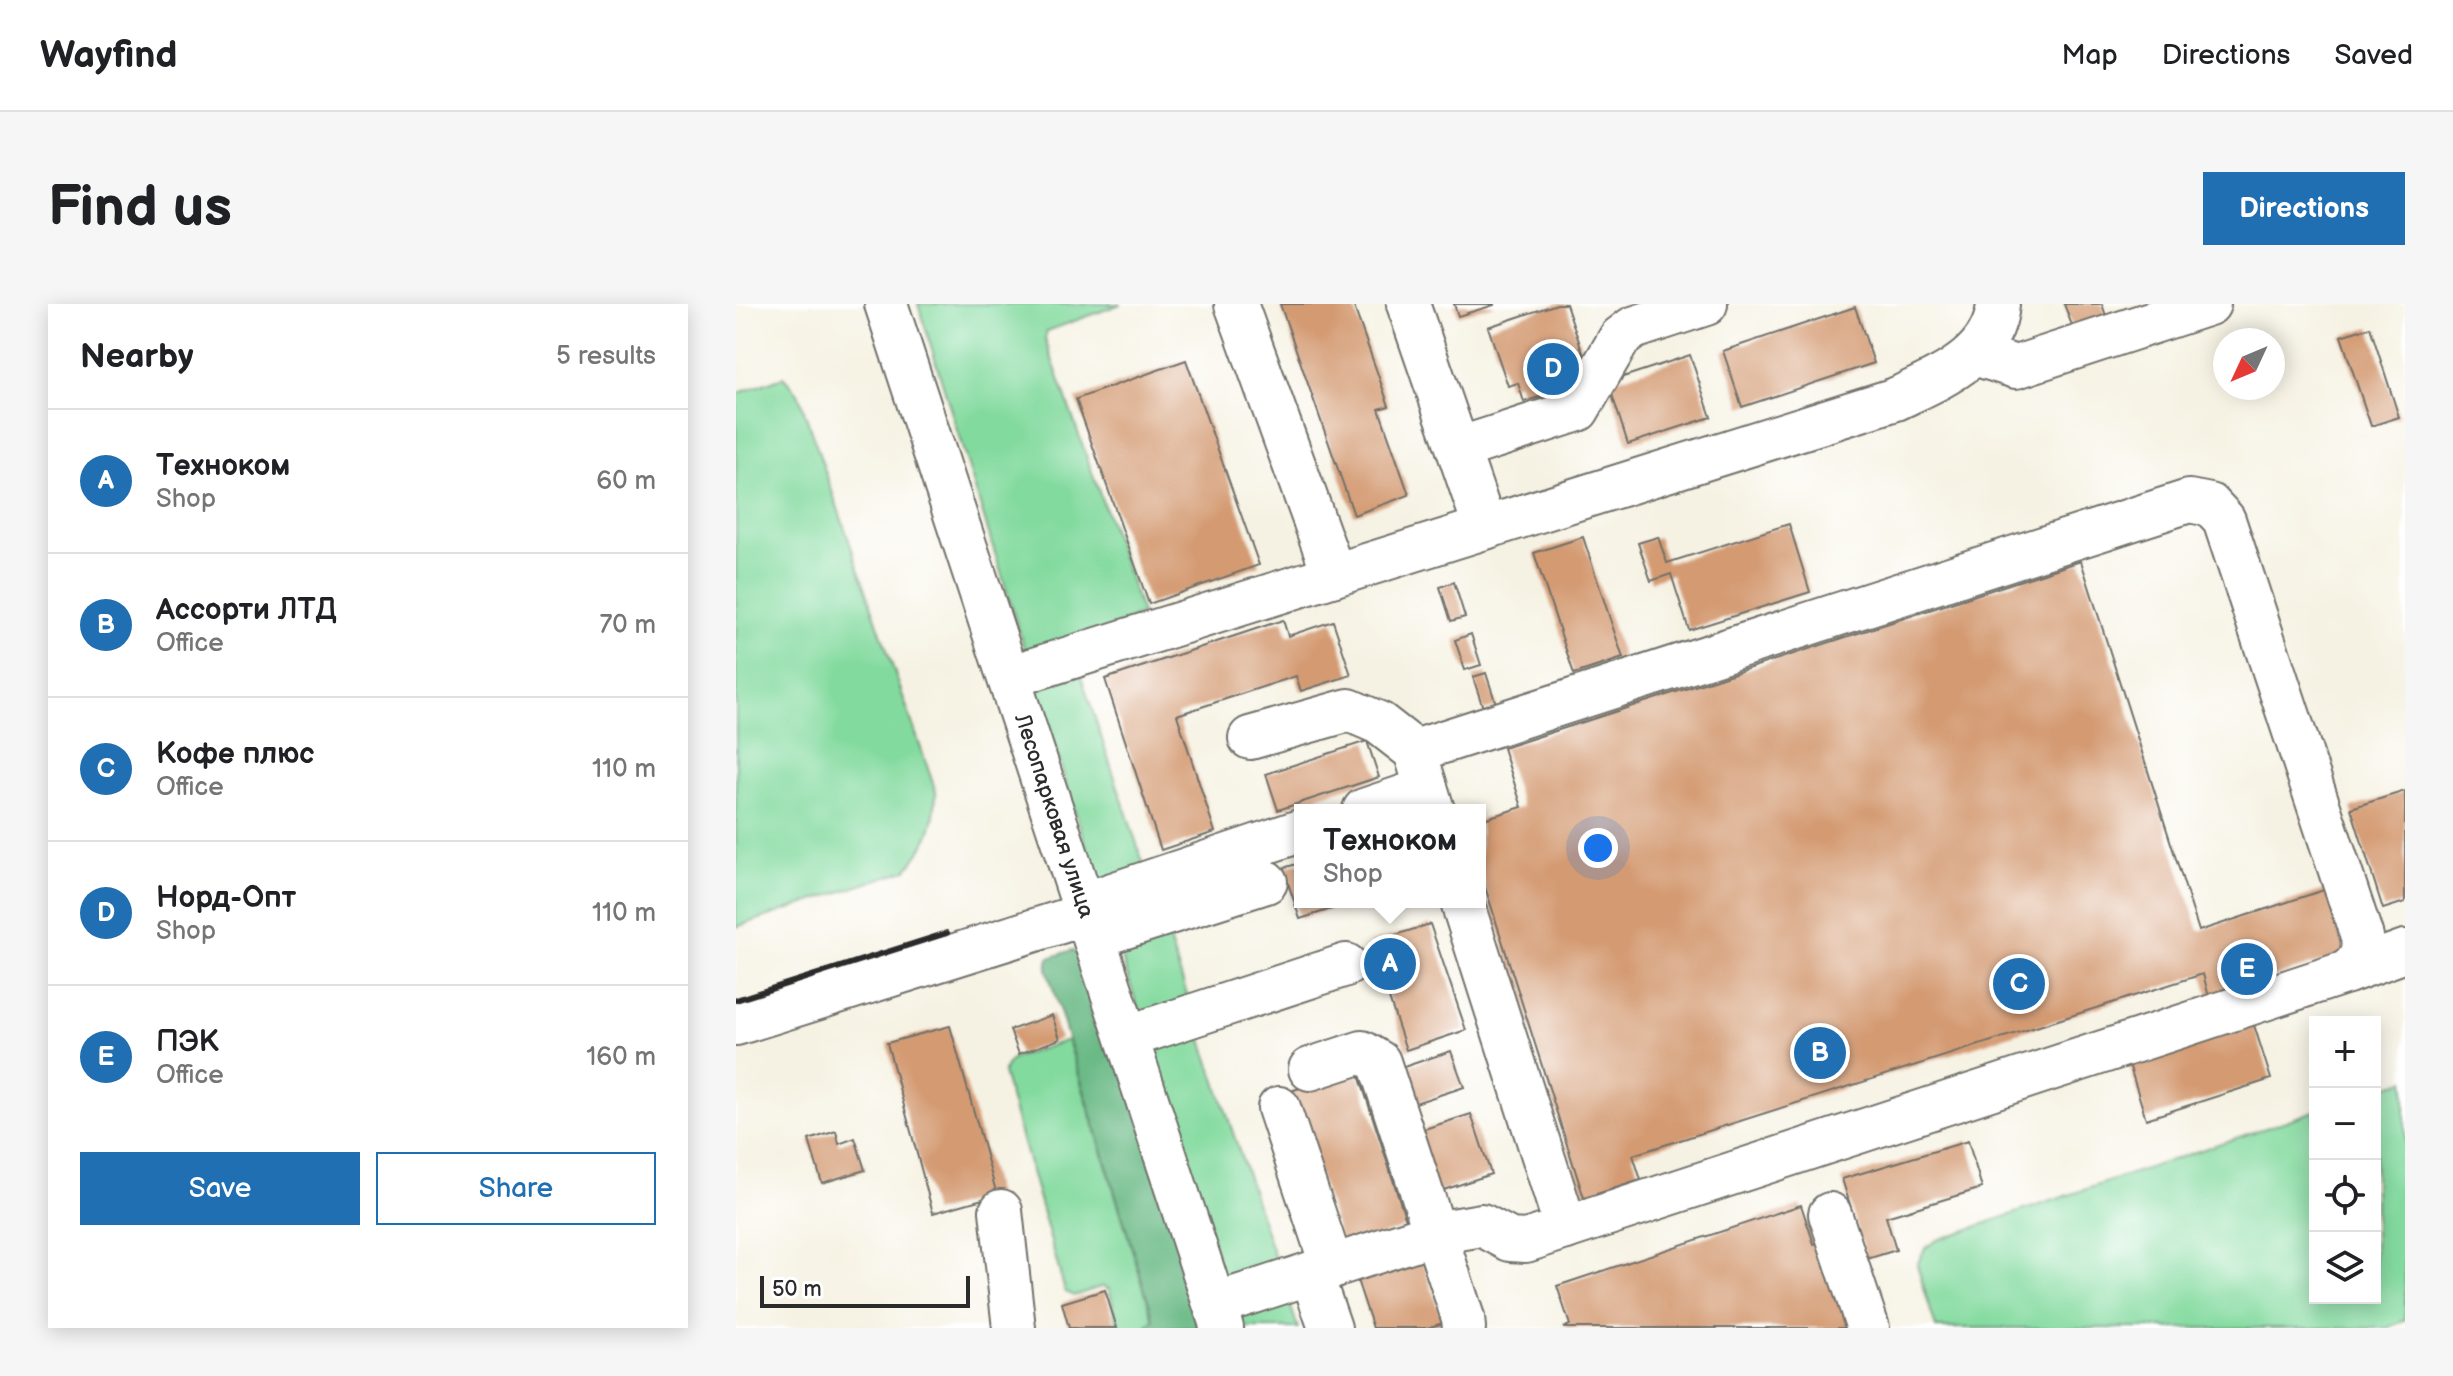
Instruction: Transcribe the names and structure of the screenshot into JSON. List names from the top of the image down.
{
  "streets": {
    "street": ["Лесопарковая улица"]
  },
  "scale_bar": "50 m",
  "north": "bottom left",
  "page": {
    "header": "Wayfind",
    "nav": ["Map", "Directions", "Saved"],
    "buttons": [
      "Directions",
      ["Save", "Share"]
    ],
    "title": "Find us",
    "heading": ["Nearby", "5 results"],
    "pins": [
      "D",
      "A",
      "E",
      "C",
      "B"
    ],
    "list": [
      {
        "mark": "A",
        "name": "Техноком",
        "note": "Shop",
        "value": "60 m"
      },
      {
        "mark": "B",
        "name": "Ассорти ЛТД",
        "note": "Office",
        "value": "70 m"
      },
      {
        "mark": "C",
        "name": "Кофе плюс",
        "note": "Office",
        "value": "110 m"
      },
      {
        "mark": "D",
        "name": "Норд-Опт",
        "note": "Shop",
        "value": "110 m"
      },
      {
        "mark": "E",
        "name": "ПЭК",
        "note": "Office",
        "value": "160 m"
      }
    ],
    "popup": ["Техноком", "Shop"],
    "map_buttons": ["+", "−"],
    "scale": "50 m"
  }
}
